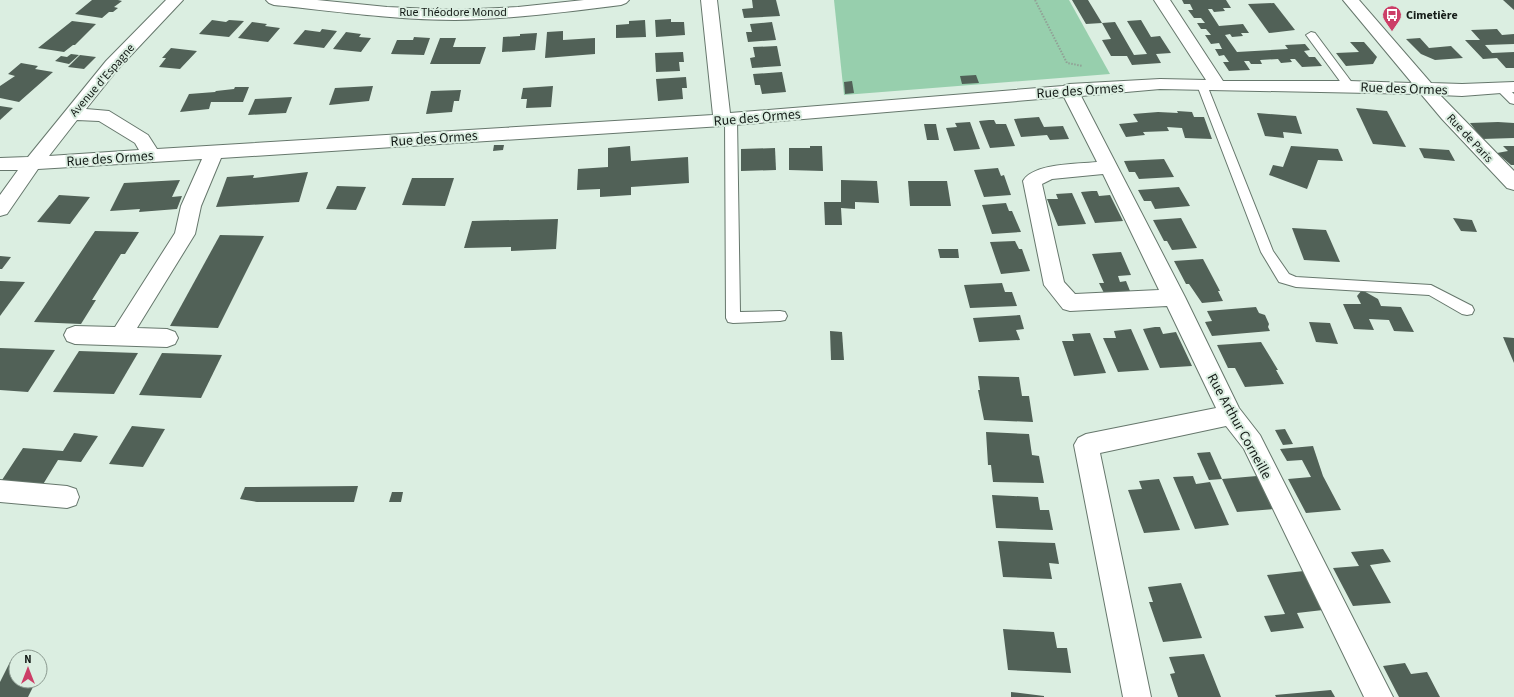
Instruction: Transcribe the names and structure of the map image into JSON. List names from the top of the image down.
{
  "streets": {
    "street": [
      "Rue Théodore Monod",
      "Avenue d'Espagne",
      "Rue des Ormes",
      "Rue de Paris",
      "Rue Arthur Corneille"
    ]
  },
  "crossings": [
    ["Avenue d'Espagne", "Rue des Ormes"],
    ["Rue des Ormes", "Rue de Paris"],
    ["Rue des Ormes", "Rue Arthur Corneille"]
  ],
  "places": {
    "bus stop": ["Cimetière"]
  },
  "north": "top"
}
